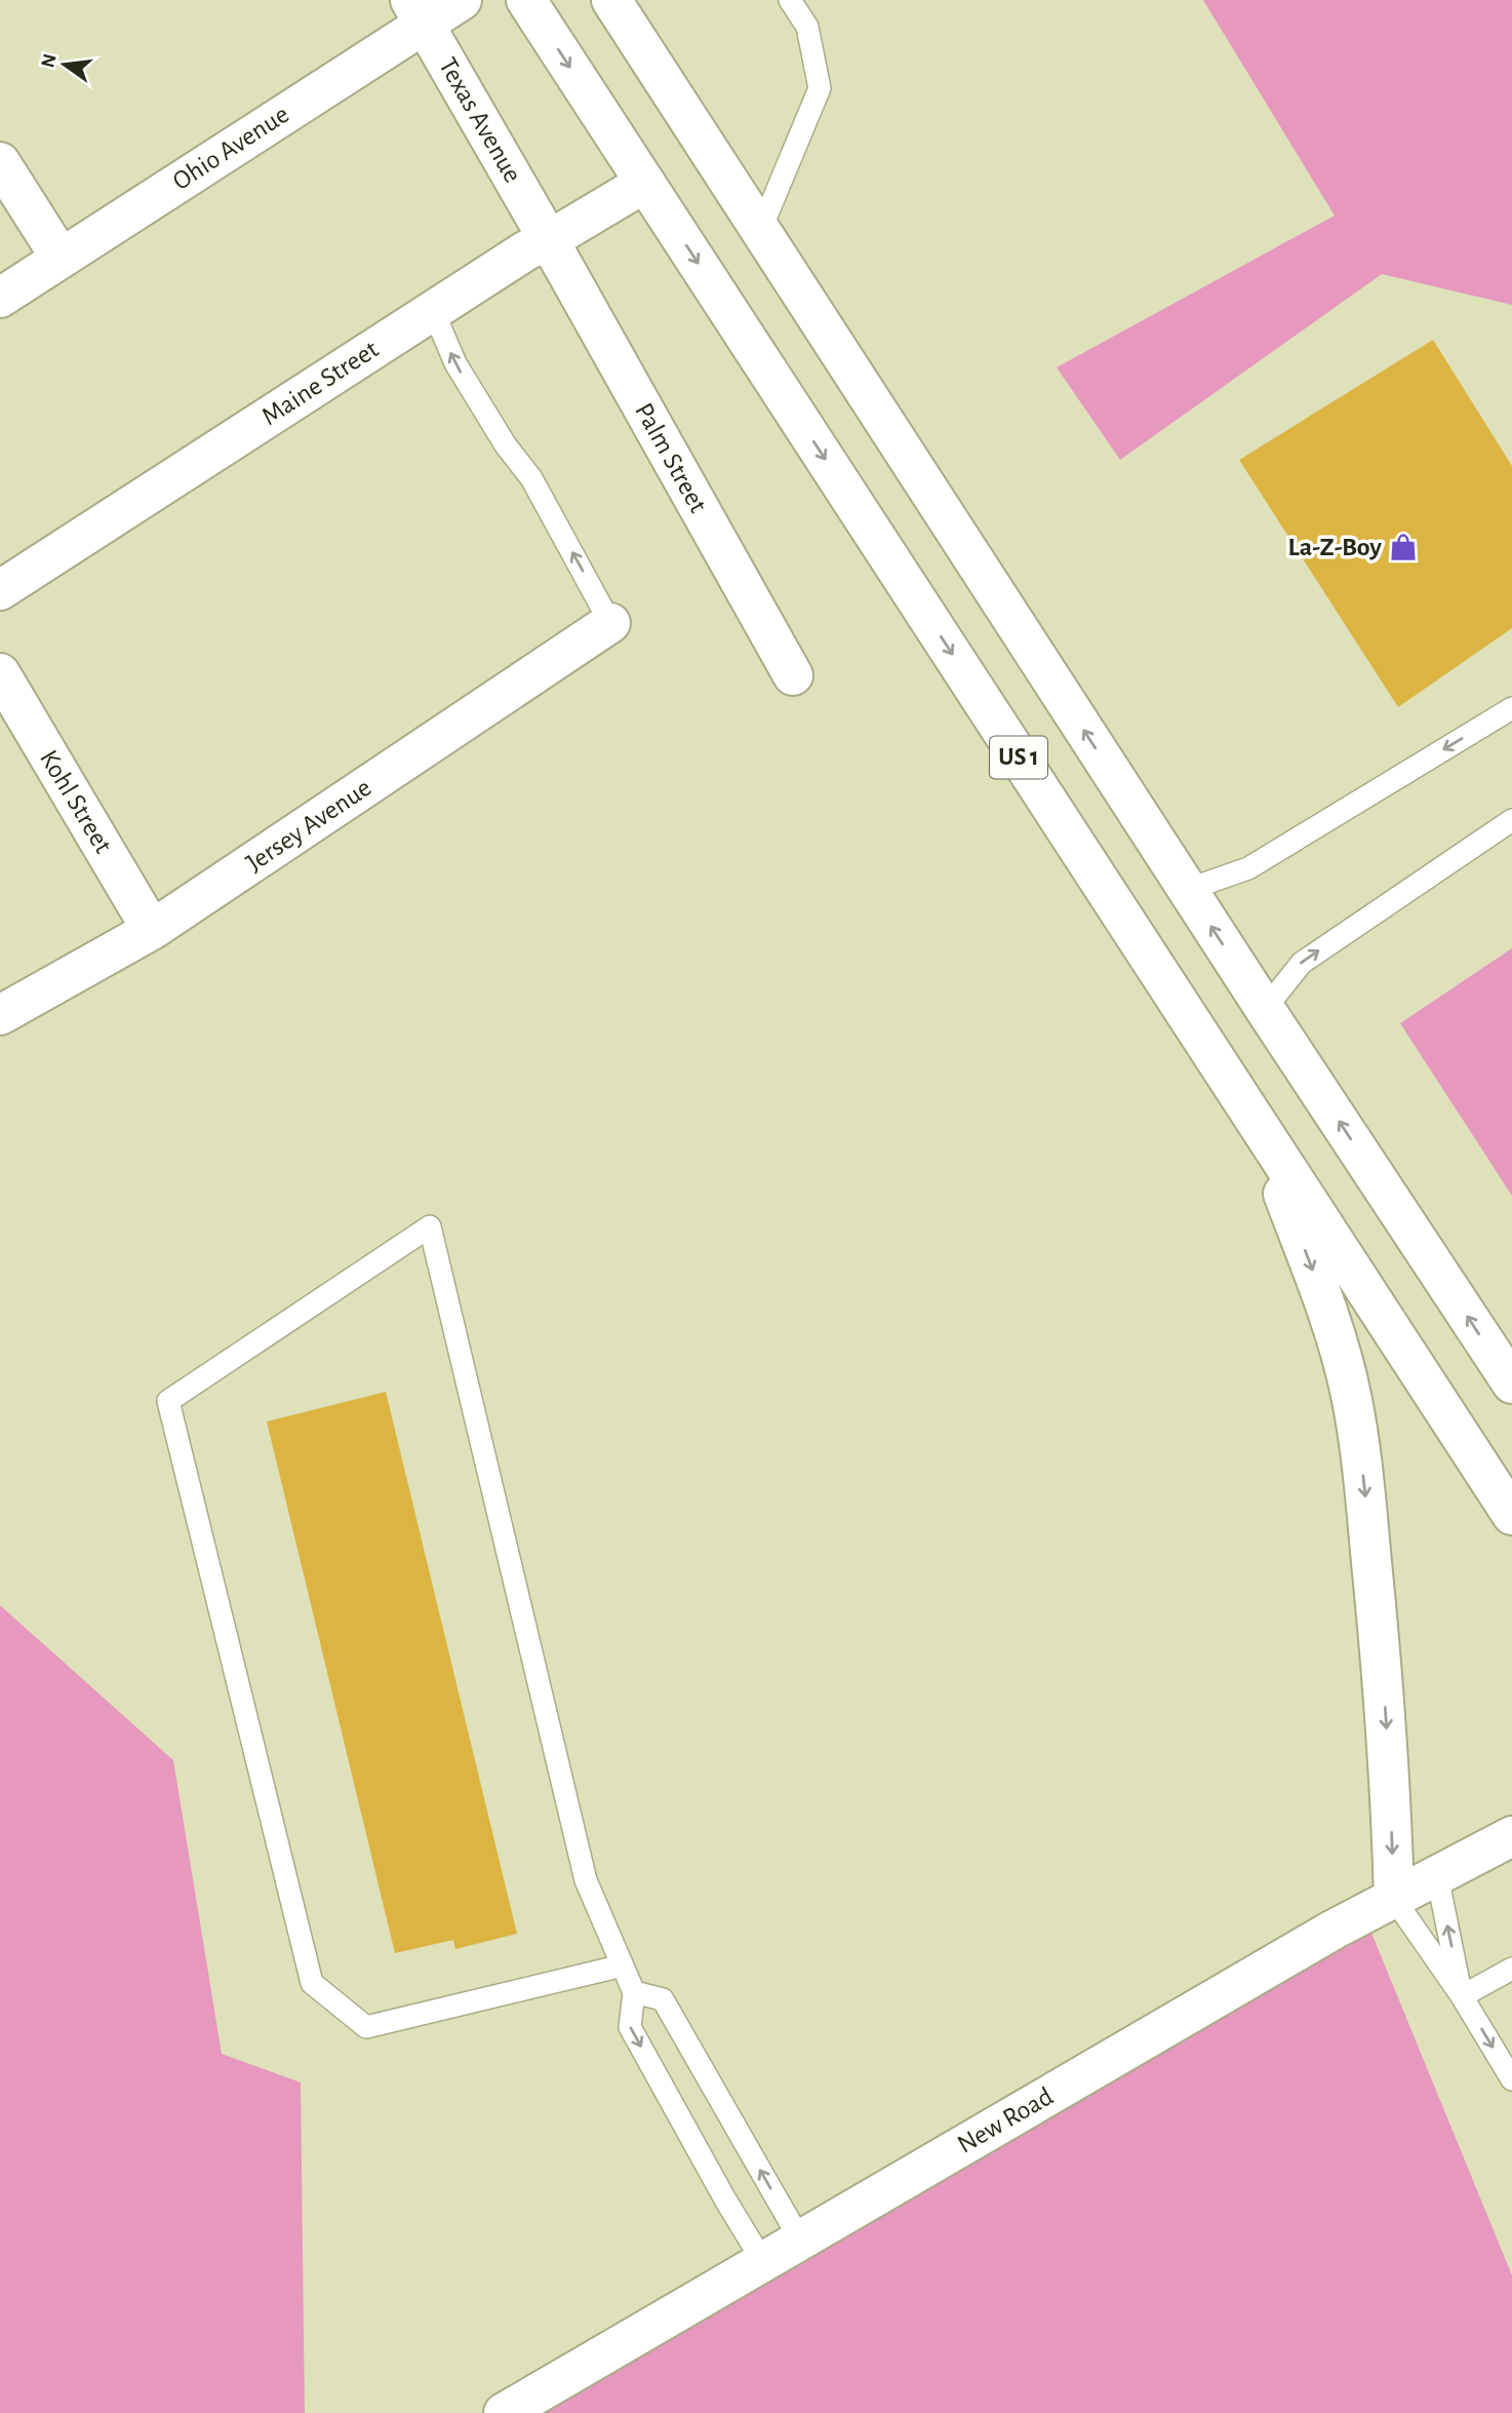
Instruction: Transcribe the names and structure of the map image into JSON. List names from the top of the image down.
{
  "streets": {
    "main road": [
      "Texas Avenue",
      "Ohio Avenue",
      "Maine Street",
      "Palm Street",
      "US 1",
      "Kohl Street",
      "Jersey Avenue",
      "New Road"
    ]
  },
  "crossings": [
    ["Texas Avenue", "Ohio Avenue"],
    ["Texas Avenue", "Maine Street"],
    ["Texas Avenue", "Palm Street"],
    ["Maine Street", "Palm Street"],
    ["Maine Street", "US 1"],
    ["Kohl Street", "Jersey Avenue"]
  ],
  "places": {
    "shop": ["La-Z-Boy"]
  },
  "north": "left"
}
